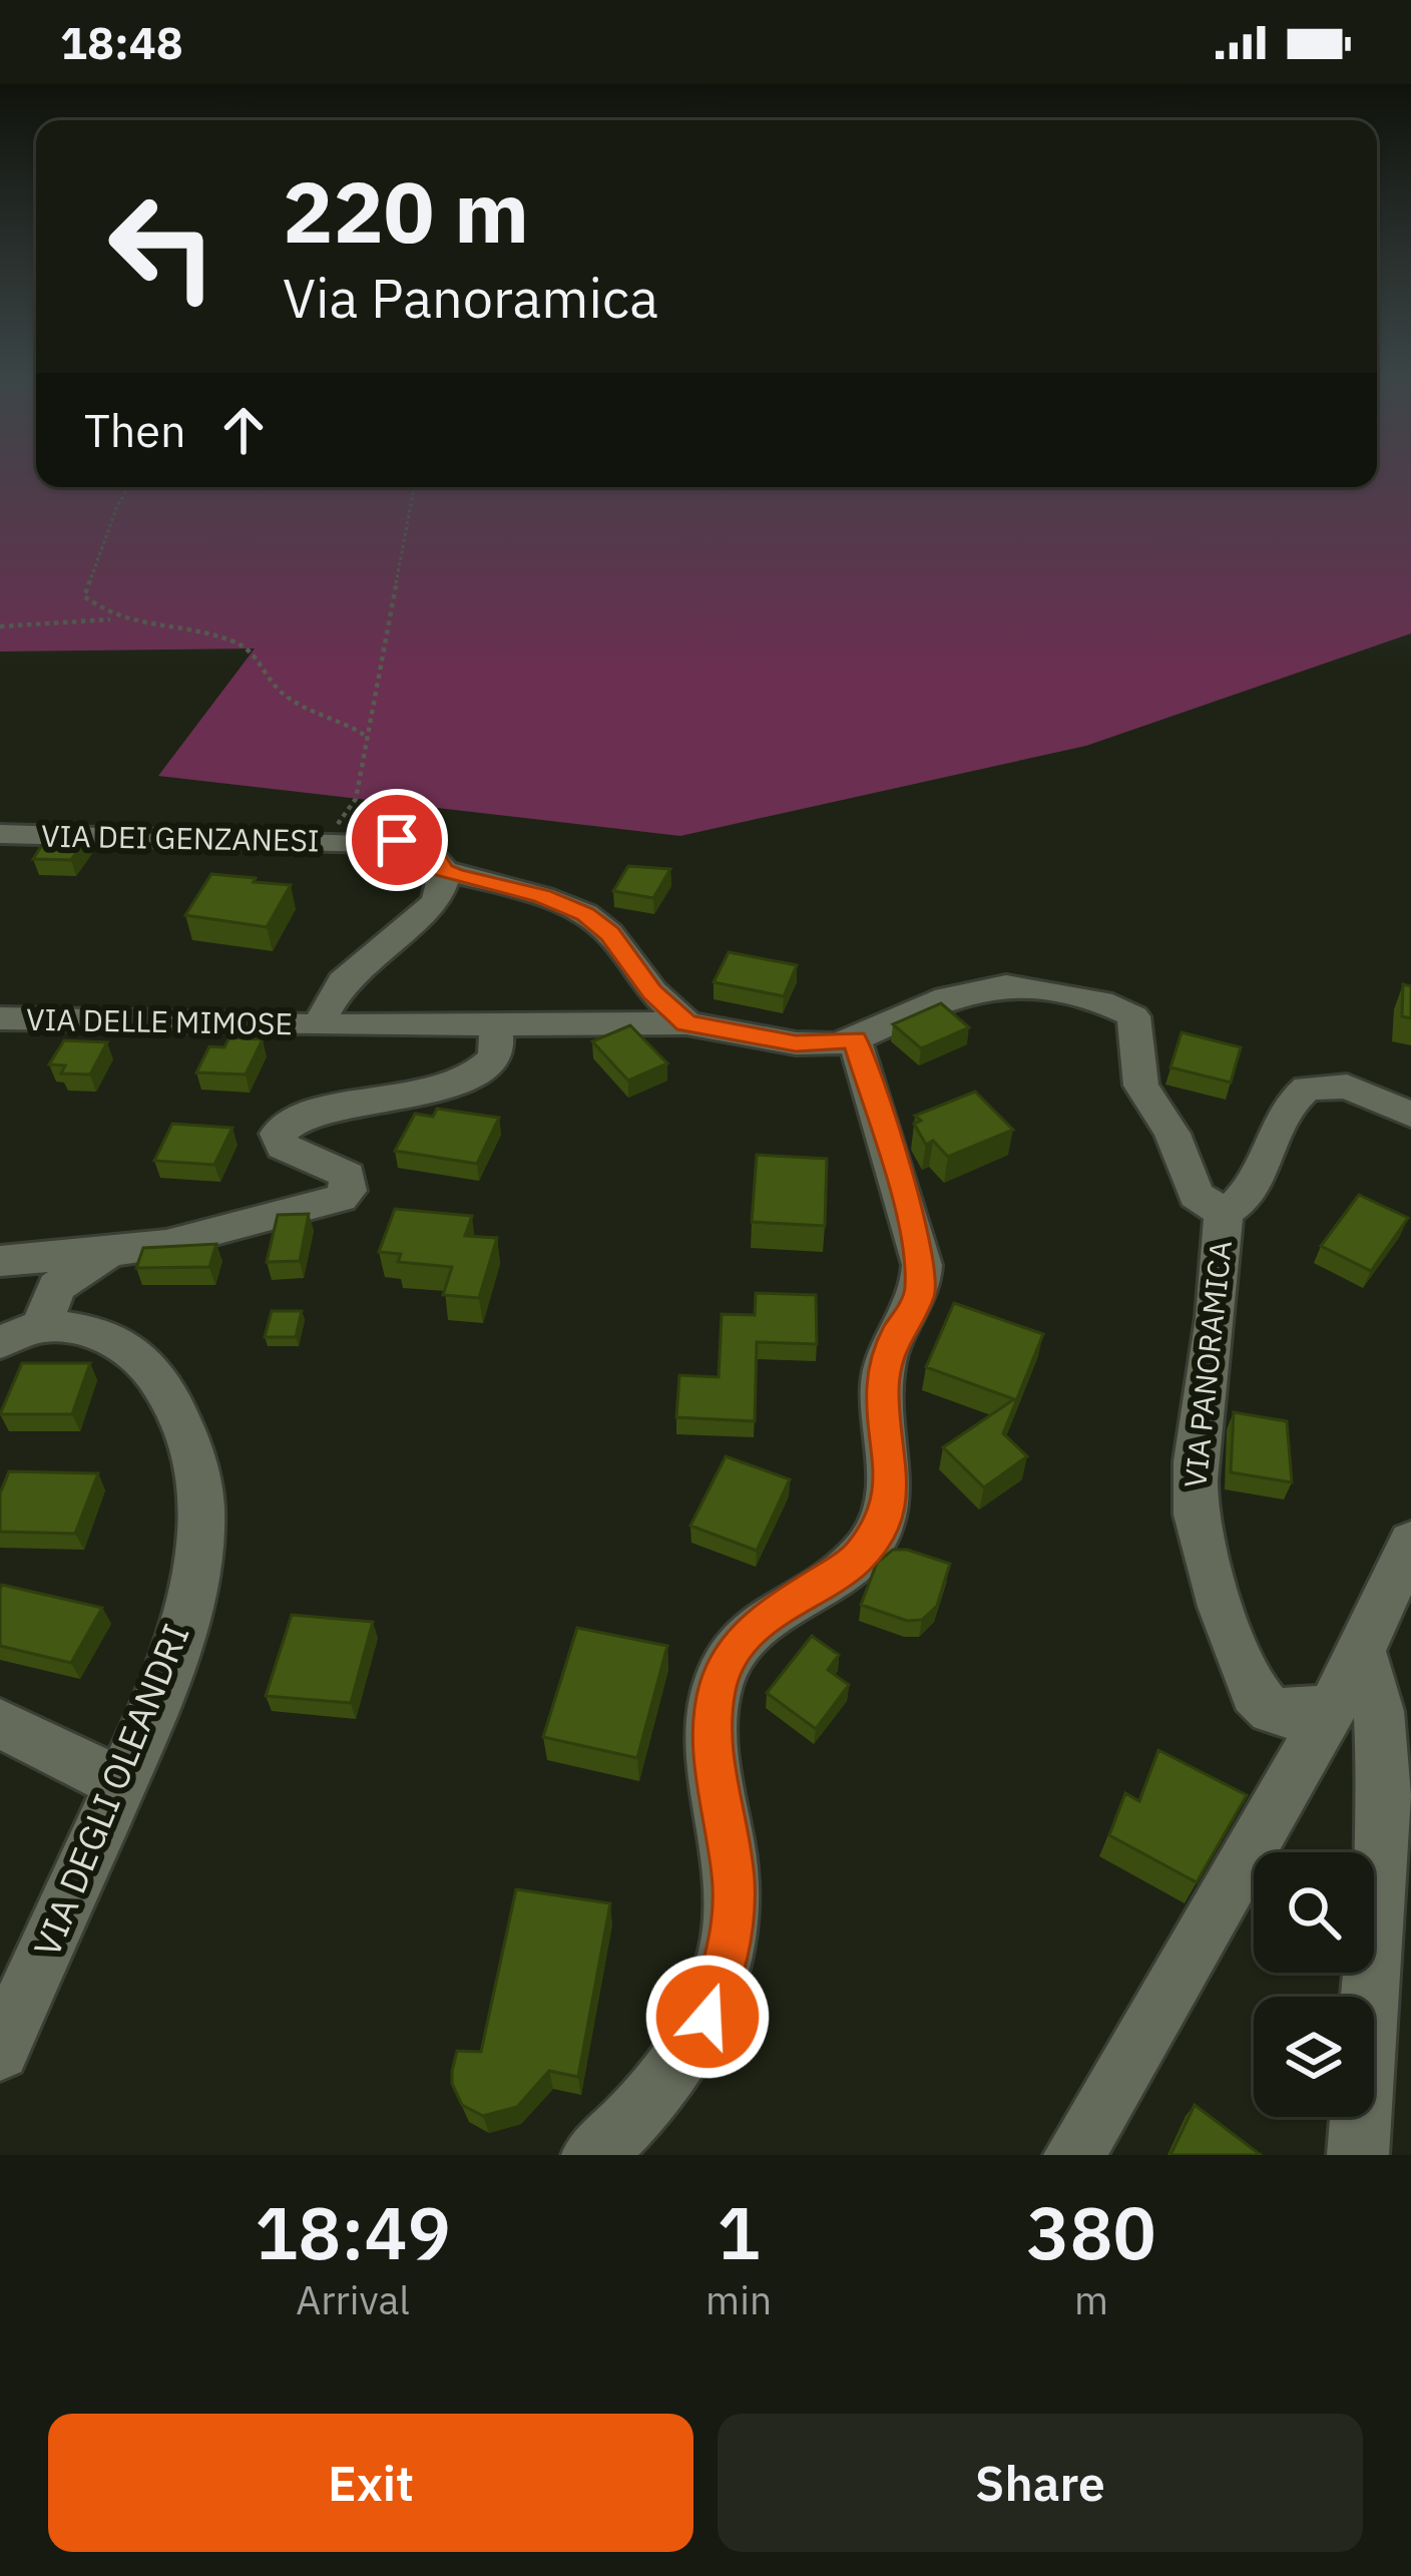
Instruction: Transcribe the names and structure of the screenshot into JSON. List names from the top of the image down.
{
  "streets": {
    "street": [
      "VIA DEI GENZANESI",
      "VIA DELLE MIMOSE",
      "VIA PANORAMICA",
      "VIA DEGLI OLEANDRI"
    ]
  },
  "crossings": [
    ["VIA DELLE MIMOSE", "VIA PANORAMICA"]
  ],
  "page": {
    "status": "18:48",
    "turn": ["220 m", "Via Panoramica"],
    "then": "Then",
    "eta": [
      "18:49",
      "Arrival",
      "1",
      "min",
      "380",
      "m"
    ],
    "buttons": ["Exit", "Share"]
  }
}
